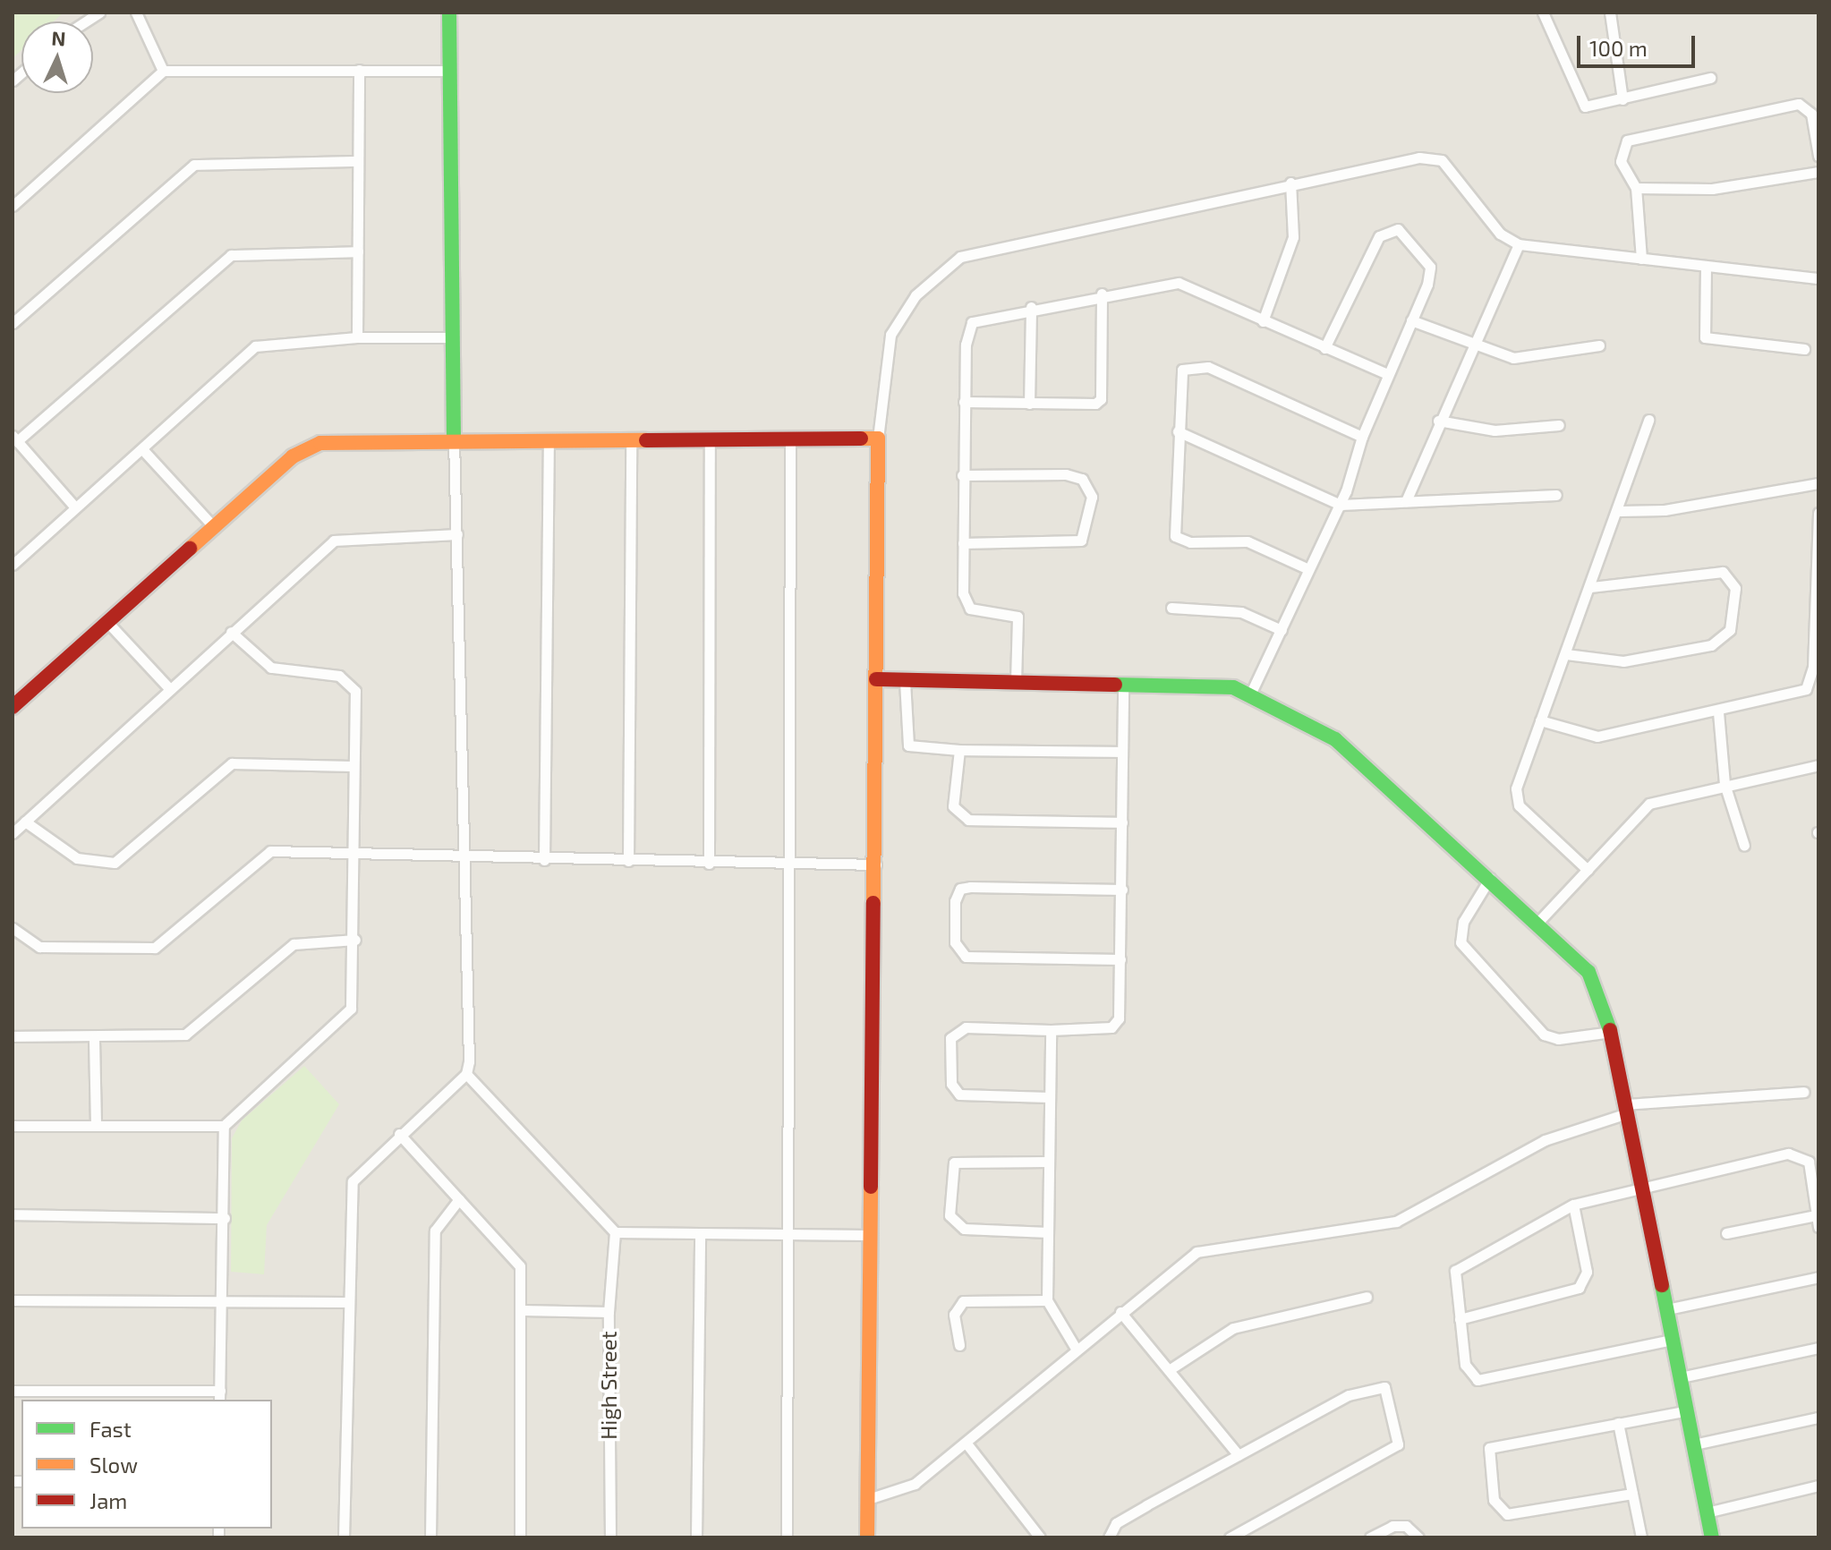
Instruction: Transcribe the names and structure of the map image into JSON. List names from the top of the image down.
{
  "streets": {
    "street": ["High Street"]
  },
  "legend": ["Fast", "Slow", "Jam"],
  "scale_bar": "100 m",
  "north": "top"
}
